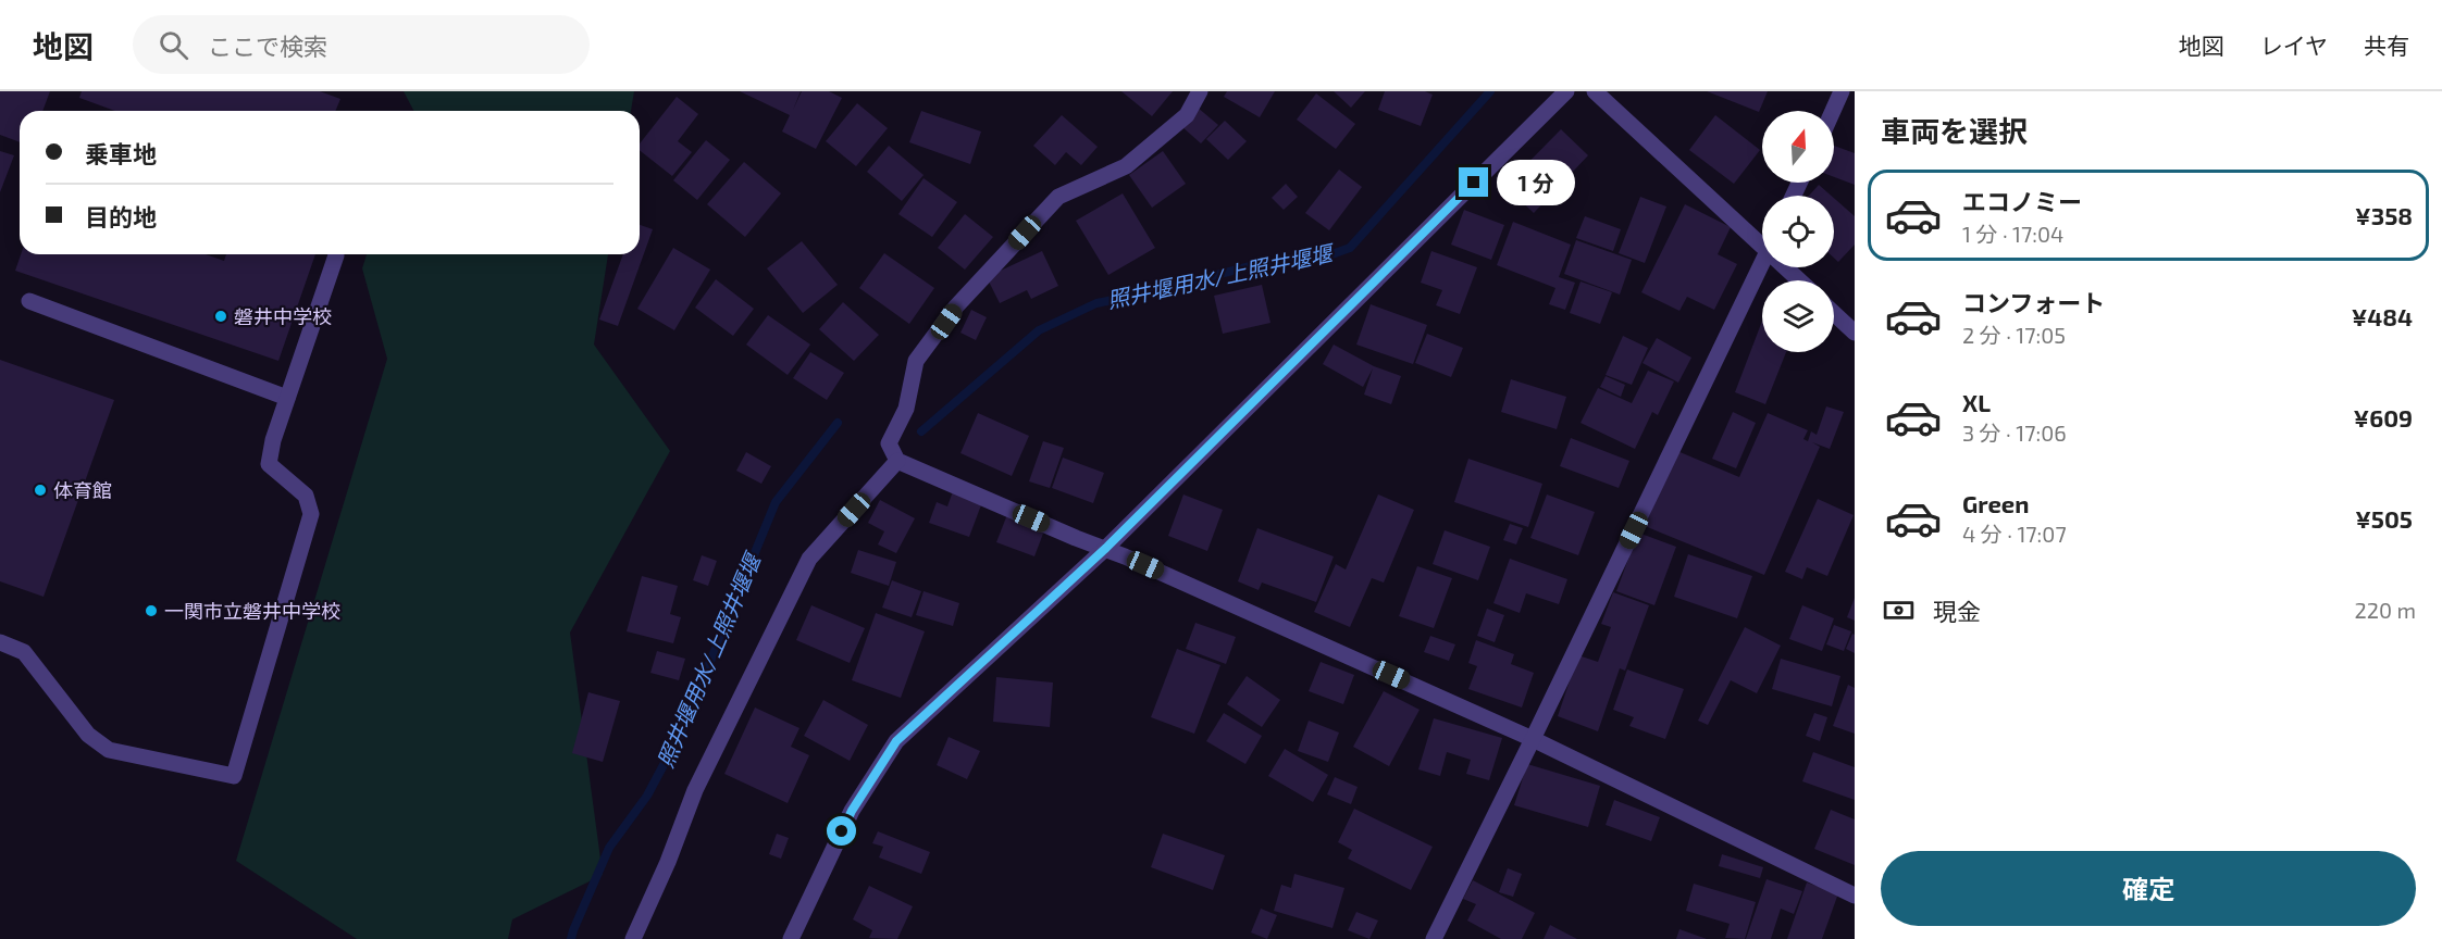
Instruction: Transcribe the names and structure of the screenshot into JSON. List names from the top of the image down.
{
  "water": ["照井堰用水/上照井堰堰"],
  "places": ["磐井中学校", "体育館", "一関市立磐井中学校"],
  "north": "top",
  "page": {
    "header": "地図",
    "search": "ここで検索",
    "nav": ["地図", "レイヤ", "共有"],
    "heading": "車両を選択",
    "banner": ["乗車地", "目的地"],
    "bubble": "1 分",
    "list": [
      {
        "name": "エコノミー",
        "note": "1 分 · 17:04",
        "value": "¥358"
      },
      {
        "name": "コンフォート",
        "note": "2 分 · 17:05",
        "value": "¥484"
      },
      {
        "name": "XL",
        "note": "3 分 · 17:06",
        "value": "¥609"
      },
      {
        "name": "Green",
        "note": "4 分 · 17:07",
        "value": "¥505"
      }
    ],
    "pay": ["現金", "220 m"],
    "buttons": "確定"
  }
}
